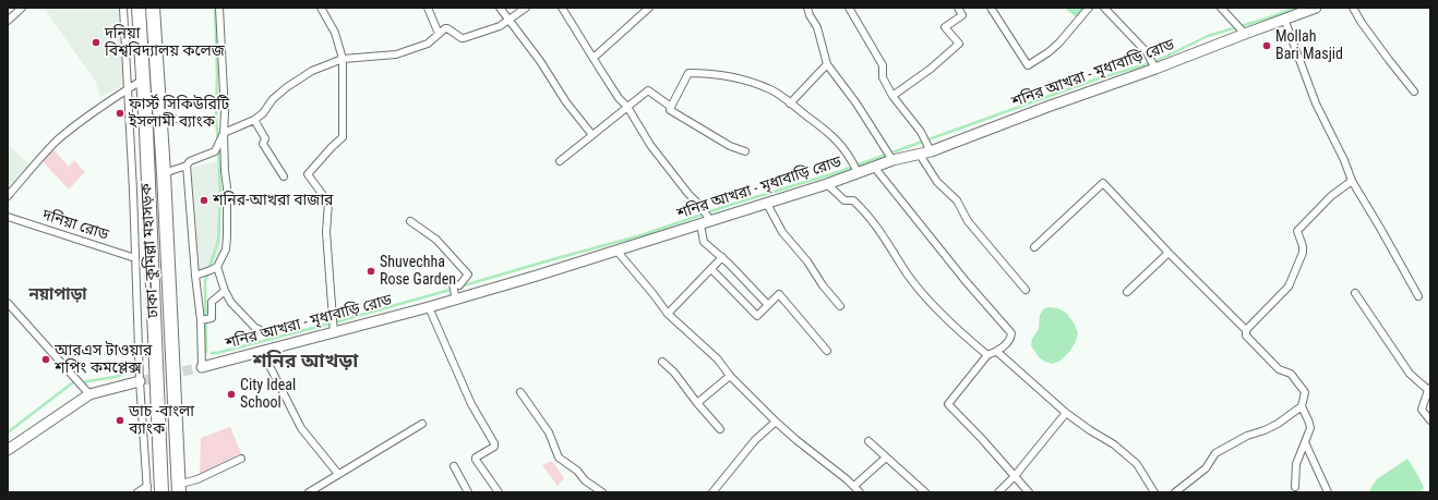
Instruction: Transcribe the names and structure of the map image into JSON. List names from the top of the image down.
{
  "streets": {
    "highway": ["ঢাকা–কুমিল্লা মহাসড়ক"],
    "main road": ["শনির আখরা - মৃধাবাড়ি রোড"],
    "street": ["দনিয়া রোড"]
  },
  "districts": ["নয়াপাড়া", "শনির আখড়া"],
  "places": [
    "দনিয়া বিশ্ববিদ্যালয় কলেজ",
    "Mollah Bari Masjid",
    "ফার্স্ট সিকিউরিটি ইসলামী ব্যাংক",
    "শনির-আখরা বাজার",
    "Shuvechha Rose Garden",
    "আরএস টাওয়ার শপিং কমপ্লেক্স",
    "City Ideal School",
    "ডাচ -বাংলা ব্যাংক"
  ]
}
